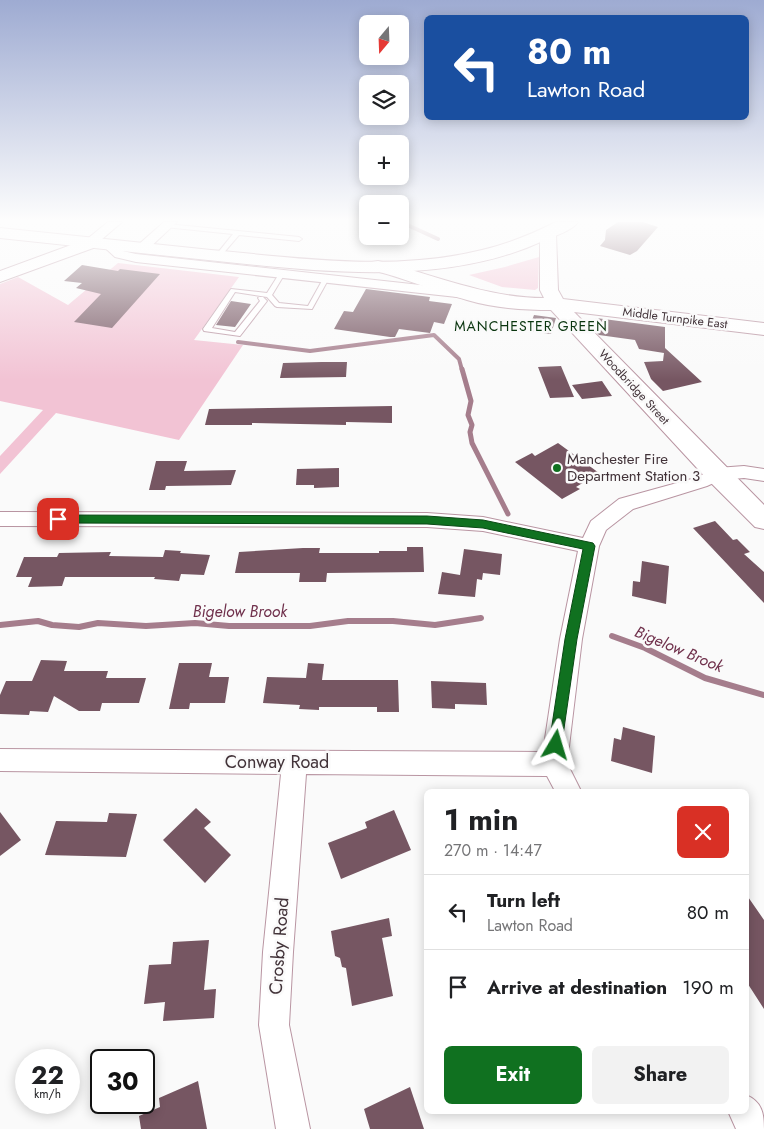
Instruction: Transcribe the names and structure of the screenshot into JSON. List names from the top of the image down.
{
  "streets": {
    "main road": ["Middle Turnpike East", "Woodbridge Street"],
    "street": ["Conway Road", "Crosby Road"]
  },
  "crossings": [
    ["Middle Turnpike East", "Woodbridge Street"],
    ["Conway Road", "Crosby Road"]
  ],
  "districts": ["MANCHESTER GREEN"],
  "water": ["Bigelow Brook"],
  "places": ["Manchester Fire Department Station 3"],
  "north": "bottom",
  "page": {
    "map_buttons": ["+", "−"],
    "turn": ["80 m", "Lawton Road"],
    "heading": ["1 min", "270 m · 14:47"],
    "list": [
      {
        "name": "Turn left",
        "note": "Lawton Road",
        "value": "80 m"
      },
      {
        "name": "Arrive at destination",
        "value": "190 m"
      }
    ],
    "buttons": ["Exit", "Share"],
    "speed": "22 km/h",
    "limit": "30"
  }
}
